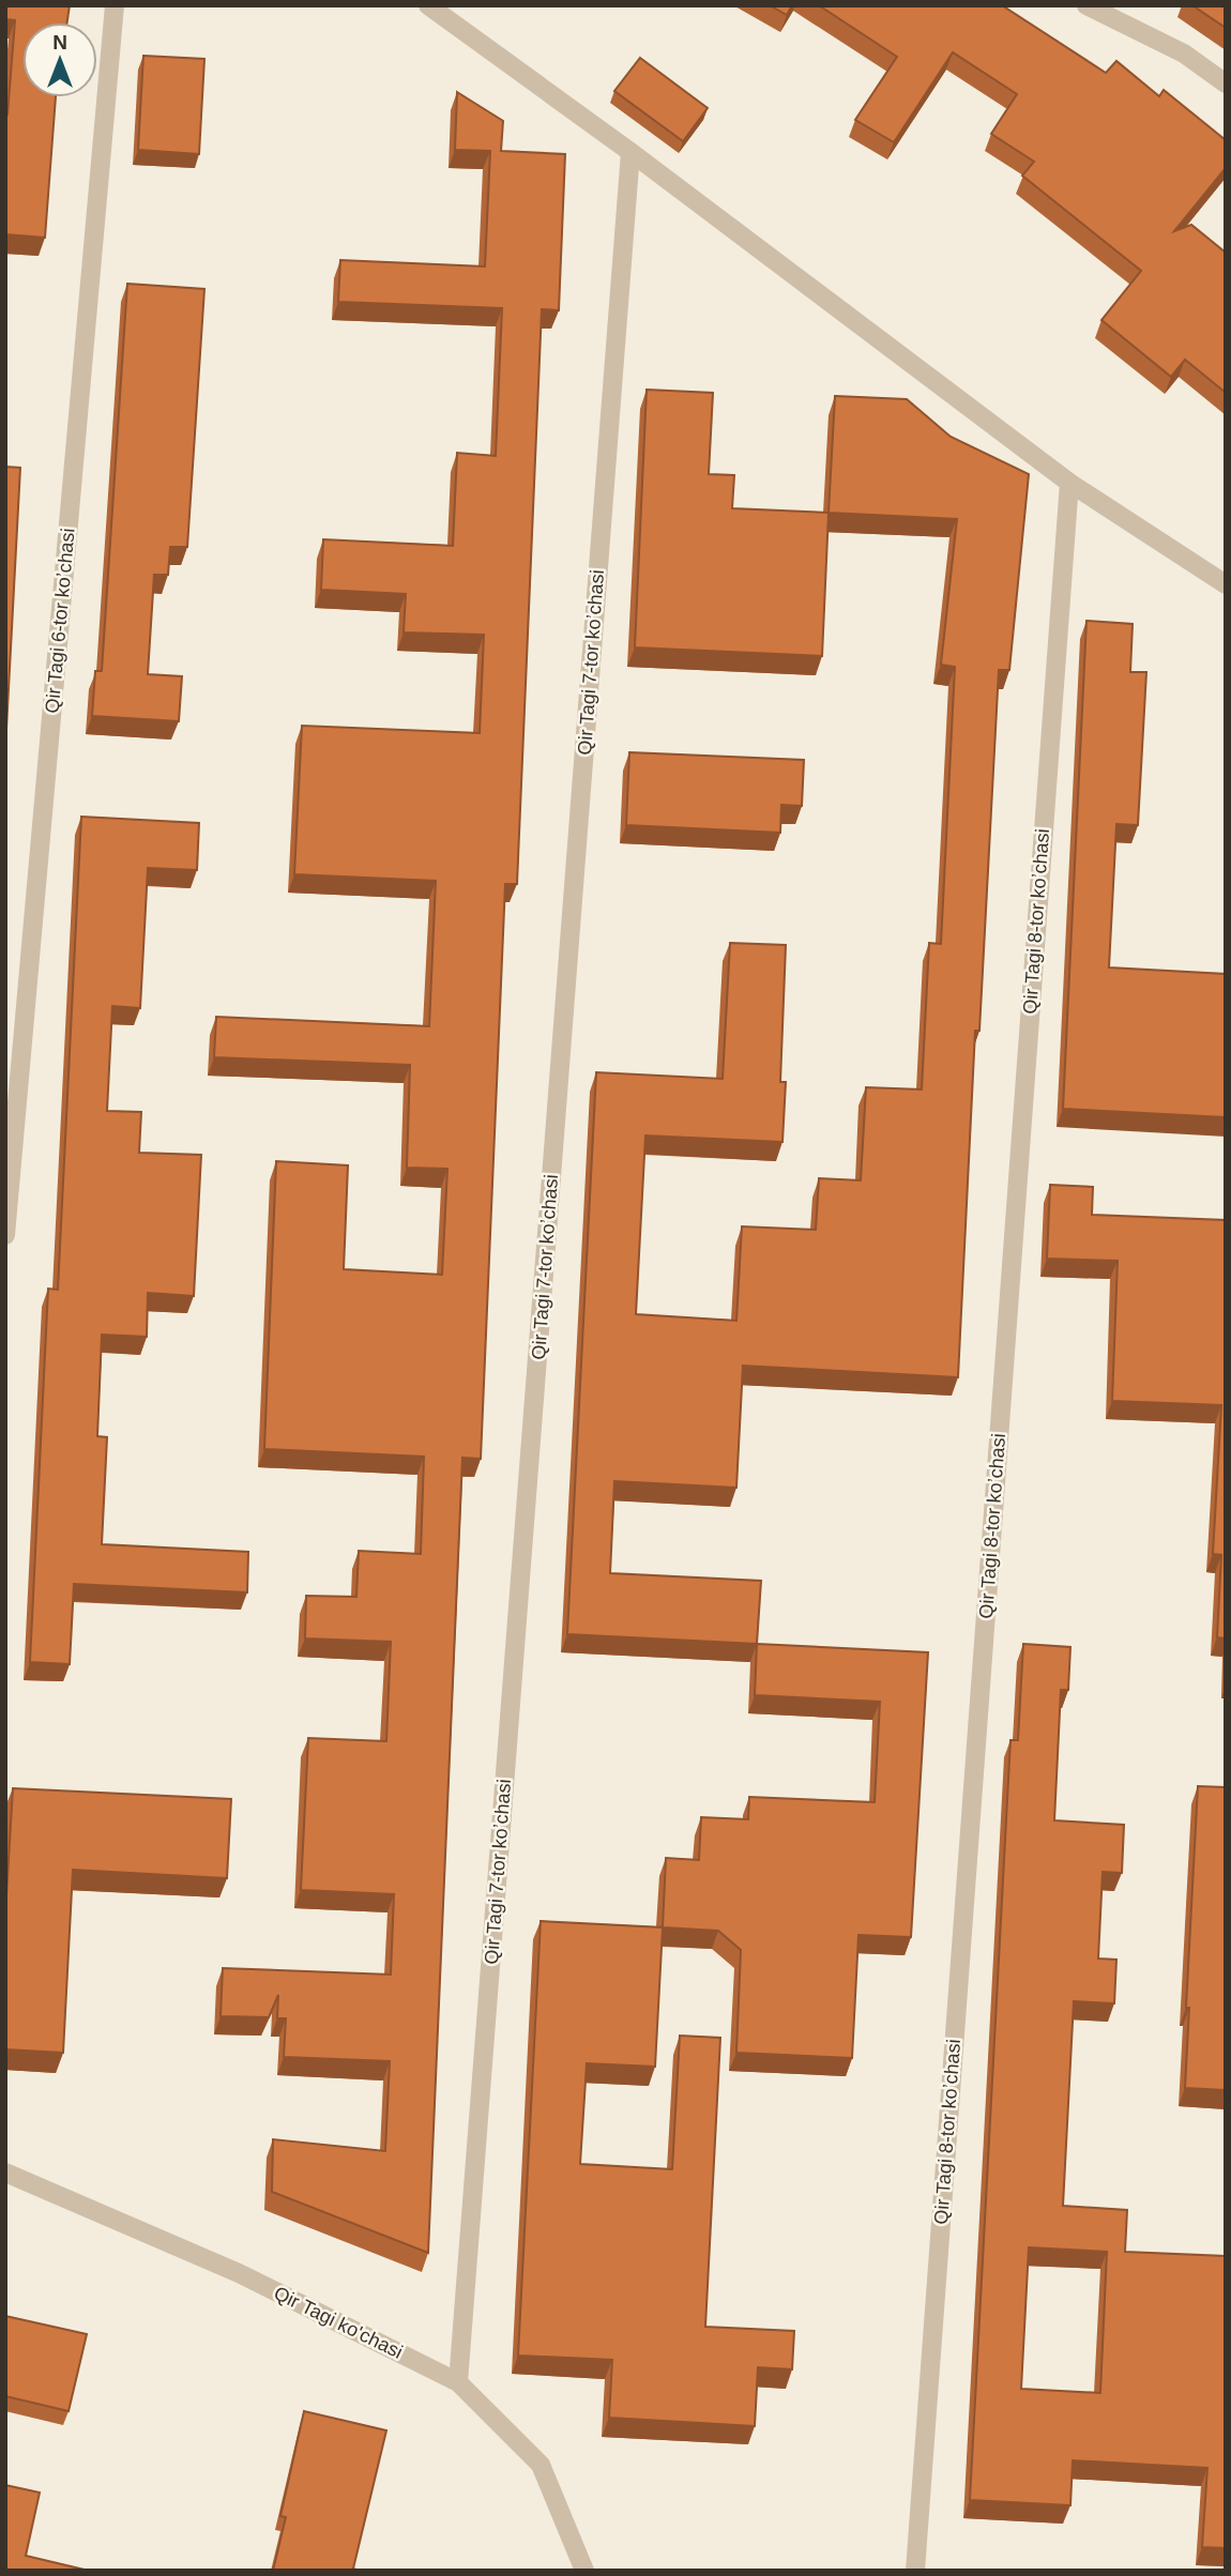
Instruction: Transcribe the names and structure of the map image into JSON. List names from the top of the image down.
{
  "streets": {
    "street": [
      "Qir Tagi 6-tor koʼchasi",
      "Qir Tagi 7-tor koʼchasi",
      "Qir Tagi 8-tor koʼchasi",
      "Qir Tagi ko'chasi"
    ]
  },
  "crossings": [
    ["Qir Tagi 7-tor koʼchasi", "Qir Tagi ko'chasi"]
  ],
  "north": "top"
}
